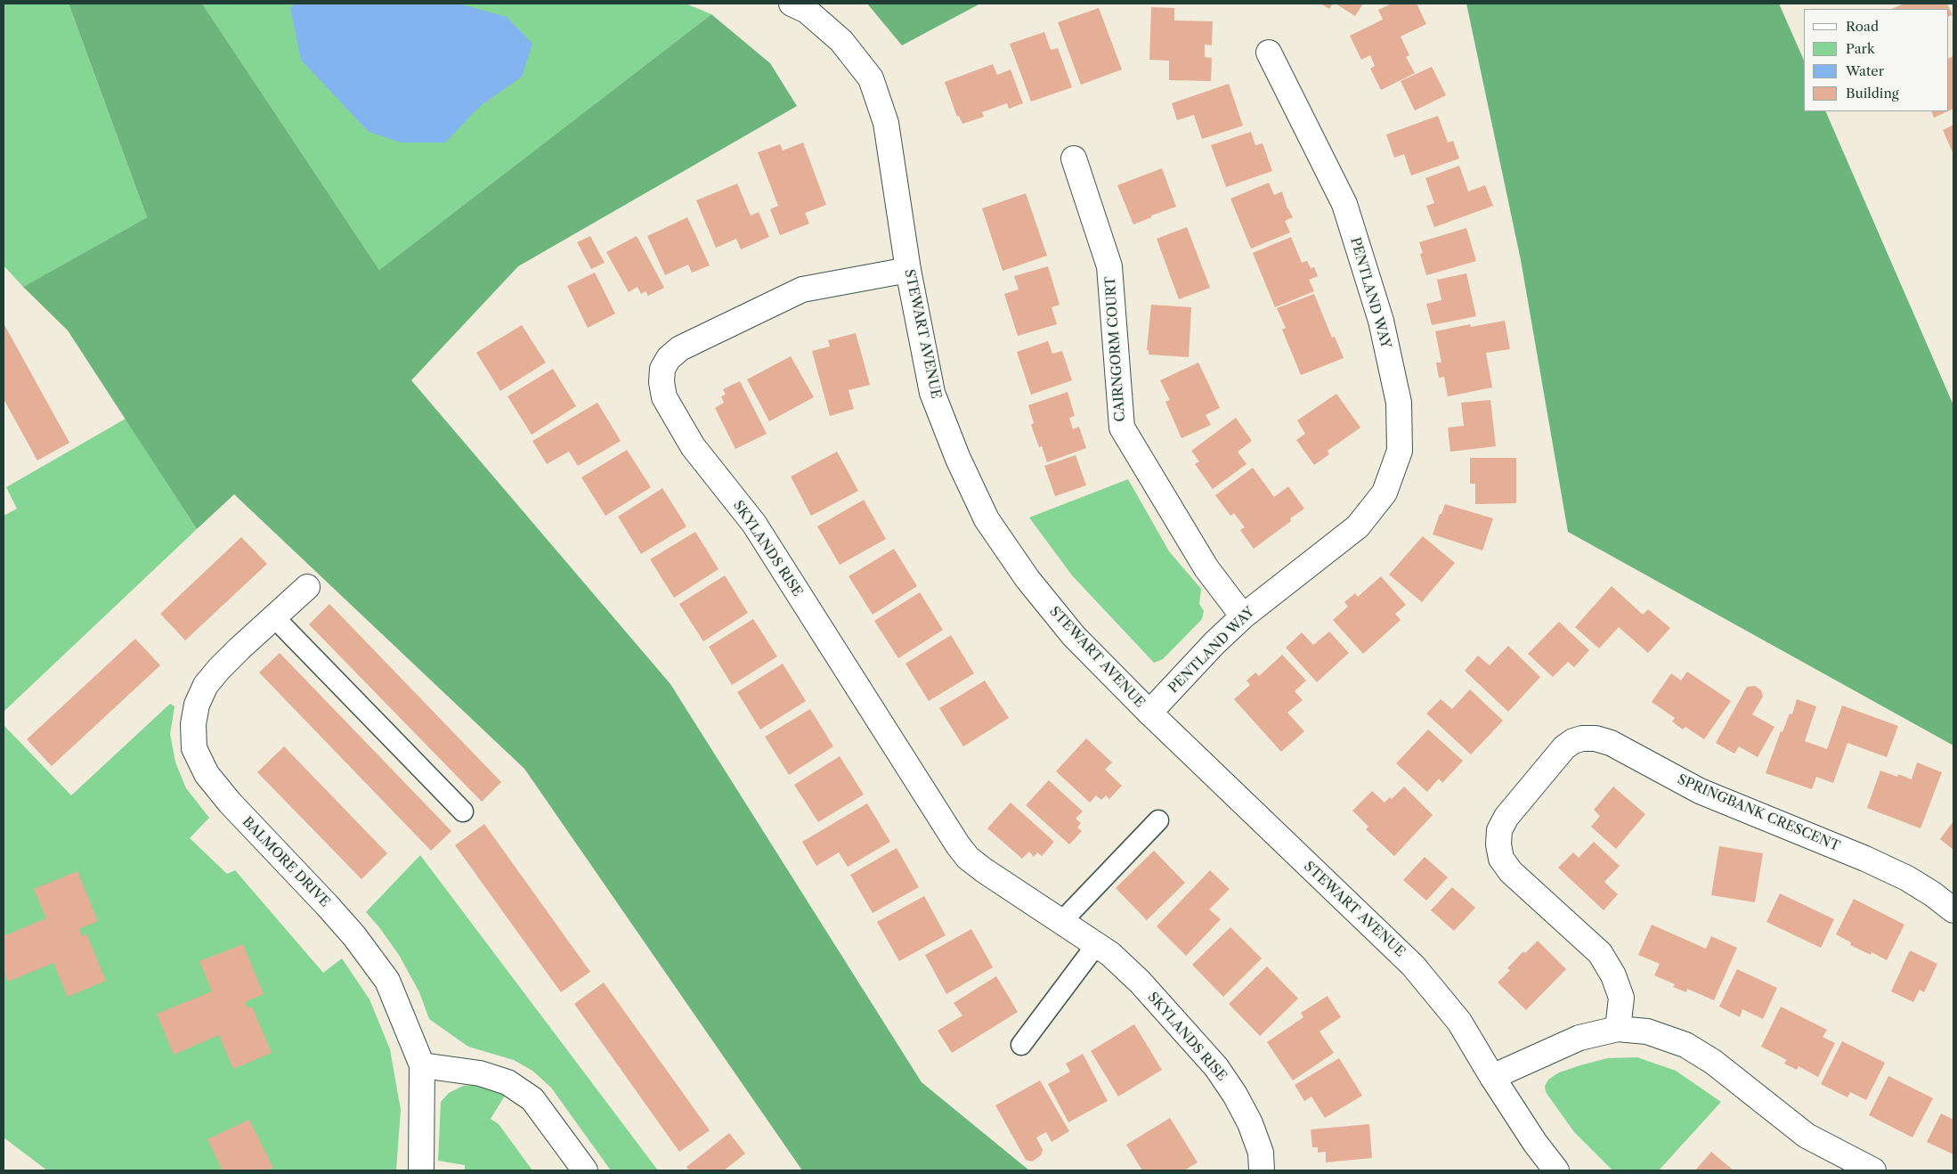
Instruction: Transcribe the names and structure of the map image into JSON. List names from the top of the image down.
{
  "streets": {
    "street": [
      "PENTLAND WAY",
      "STEWART AVENUE",
      "CAIRNGORM COURT",
      "SKYLANDS RISE",
      "SPRINGBANK CRESCENT",
      "BALMORE DRIVE"
    ]
  },
  "crossings": [
    ["PENTLAND WAY", "STEWART AVENUE"],
    ["PENTLAND WAY", "CAIRNGORM COURT"],
    ["STEWART AVENUE", "SKYLANDS RISE"]
  ],
  "legend": [
    "Road",
    "Park",
    "Water",
    "Building"
  ]
}
